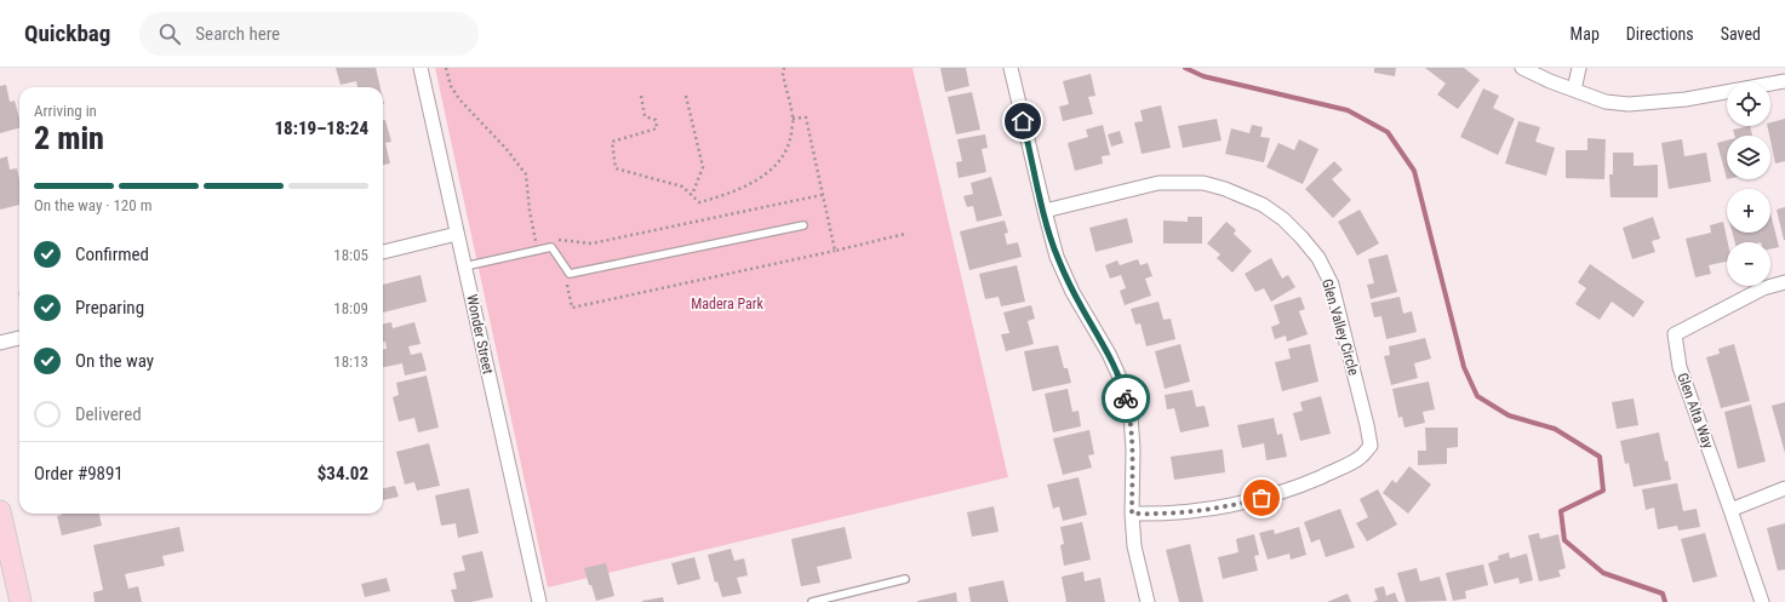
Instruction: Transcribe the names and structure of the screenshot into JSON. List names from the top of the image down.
{
  "streets": {
    "street": ["Glen Valley Circle", "Wonder Street", "Glen Alta Way"]
  },
  "parks": ["Madera Park"],
  "page": {
    "header": "Quickbag",
    "search": "Search here",
    "nav": ["Map", "Directions", "Saved"],
    "map_buttons": ["+", "−"],
    "heading": ["2 min", "Arriving in", "18:19–18:24"],
    "panel": ["Order #9891", "$34.02"],
    "bar": "On the way · 120 m",
    "list": [
      ["Confirmed", "18:05"],
      ["Preparing", "18:09"],
      ["On the way", "18:13"],
      "Delivered"
    ]
  }
}
